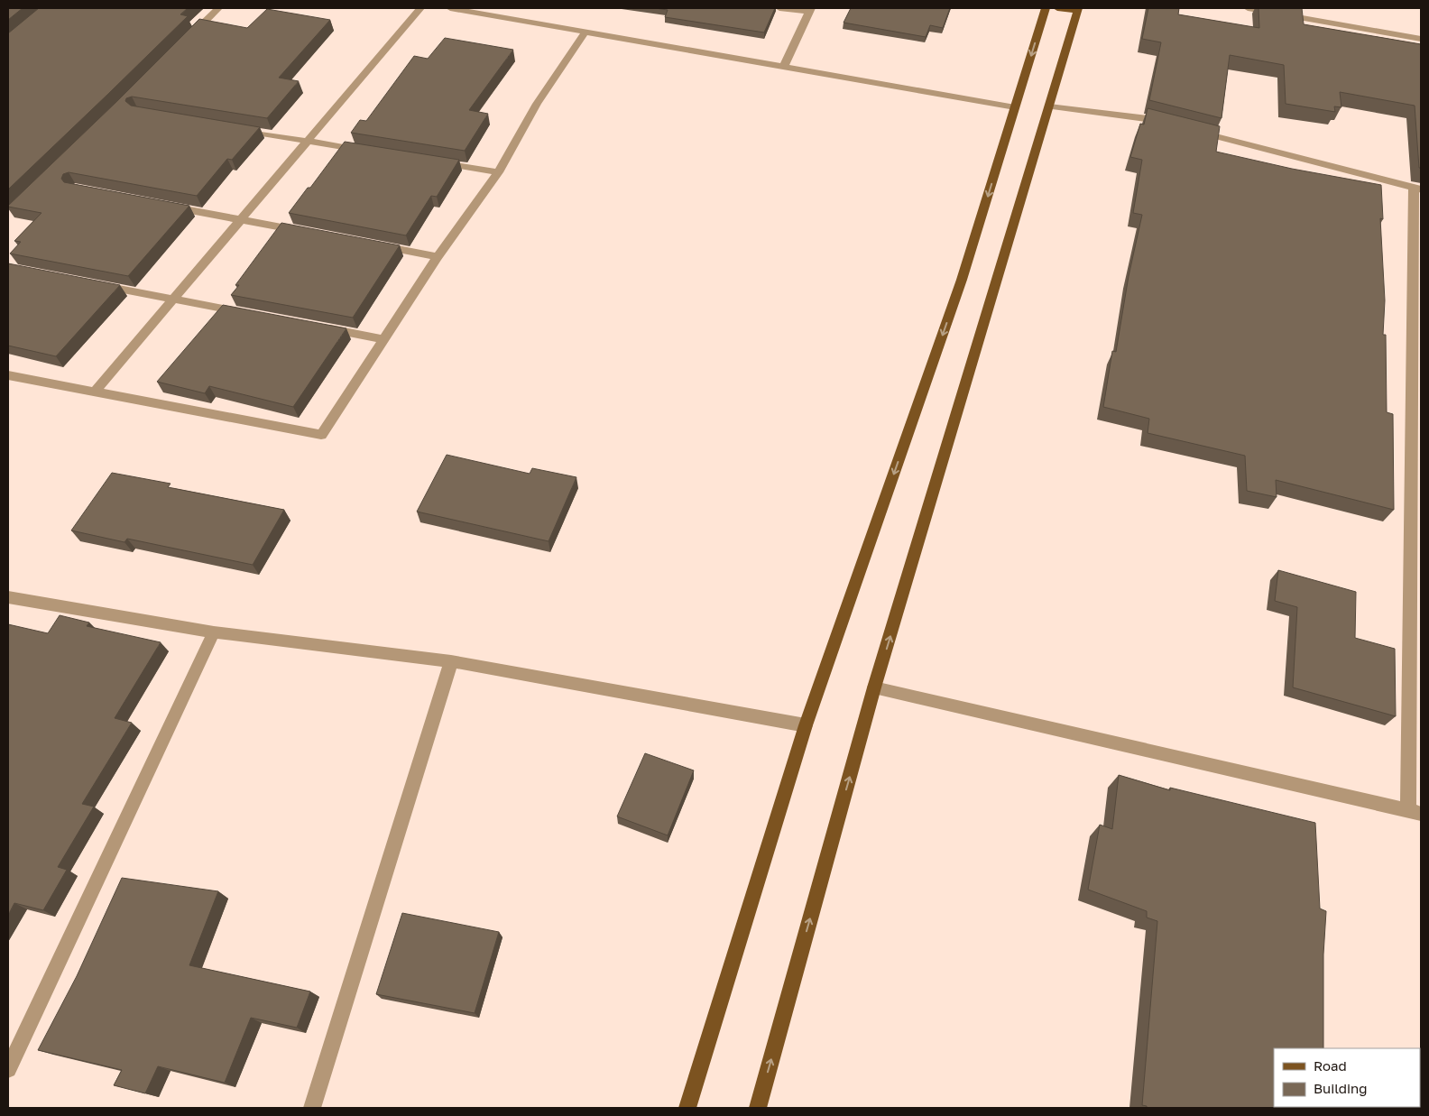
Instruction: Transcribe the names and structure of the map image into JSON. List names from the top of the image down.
{
  "legend": ["Road", "Building"]
}
